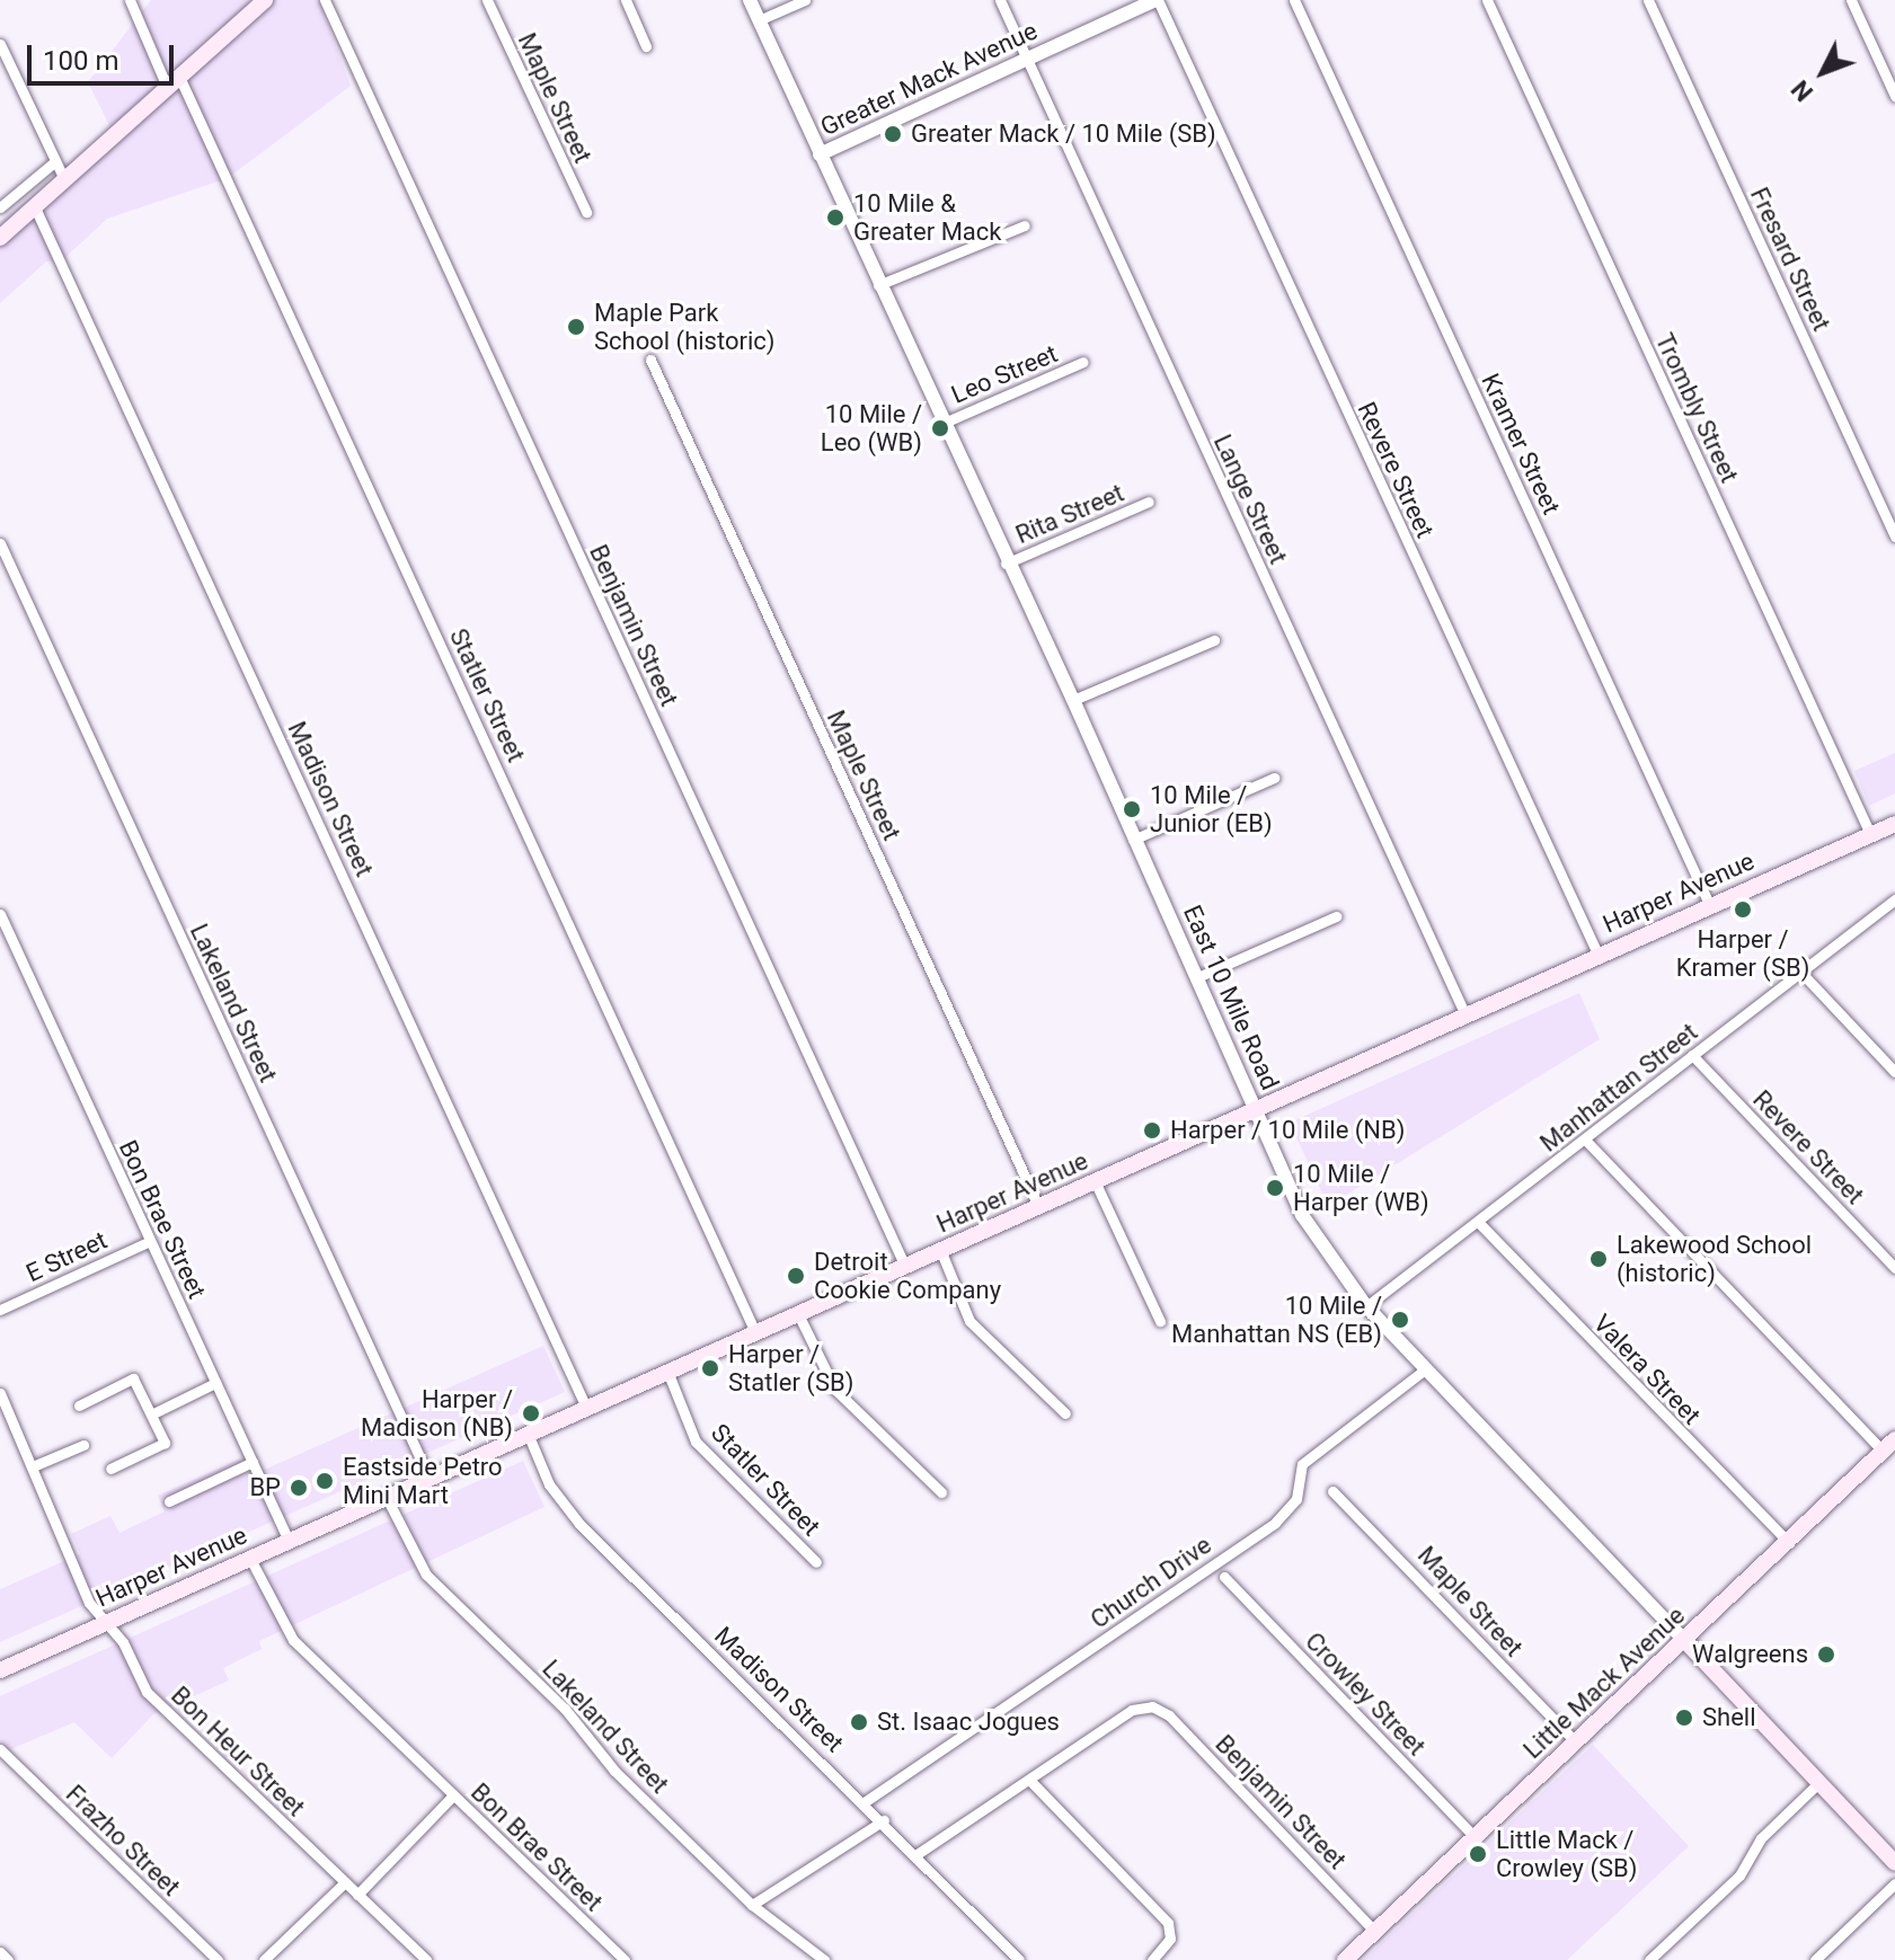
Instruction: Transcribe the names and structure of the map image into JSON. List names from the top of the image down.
{
  "streets": {
    "main road": ["Harper Avenue", "East 10 Mile Road", "Little Mack Avenue"],
    "street": [
      "Greater Mack Avenue",
      "Maple Street",
      "Fresard Street",
      "Leo Street",
      "Trombly Street",
      "Kramer Street",
      "Revere Street",
      "Lange Street",
      "Rita Street",
      "Benjamin Street",
      "Statler Street",
      "Madison Street",
      "Lakeland Street",
      "Manhattan Street",
      "Bon Brae Street",
      "E Street",
      "Valera Street",
      "Church Drive",
      "Crowley Street",
      "Bon Heur Street",
      "Frazho Street"
    ]
  },
  "crossings": [
    ["Greater Mack Avenue", "Revere Street"],
    ["Greater Mack Avenue", "Lange Street"],
    ["Greater Mack Avenue", "East 10 Mile Road"],
    ["Maple Street", "Harper Avenue"],
    ["Maple Street", "Little Mack Avenue"],
    ["Leo Street", "East 10 Mile Road"],
    ["Trombly Street", "Harper Avenue"],
    ["Kramer Street", "Harper Avenue"],
    ["Revere Street", "Harper Avenue"],
    ["Revere Street", "Manhattan Street"],
    ["Lange Street", "Harper Avenue"],
    ["Rita Street", "East 10 Mile Road"],
    ["Benjamin Street", "Harper Avenue"],
    ["Benjamin Street", "Little Mack Avenue"],
    ["Statler Street", "Harper Avenue"],
    ["Madison Street", "Harper Avenue"],
    ["Madison Street", "Church Drive"],
    ["Harper Avenue", "East 10 Mile Road"],
    ["Harper Avenue", "Lakeland Street"],
    ["Harper Avenue", "Bon Brae Street"],
    ["Harper Avenue", "Bon Heur Street"],
    ["East 10 Mile Road", "Manhattan Street"],
    ["East 10 Mile Road", "Church Drive"],
    ["East 10 Mile Road", "Little Mack Avenue"],
    ["Manhattan Street", "Valera Street"],
    ["Bon Brae Street", "E Street"],
    ["Valera Street", "Little Mack Avenue"],
    ["Little Mack Avenue", "Crowley Street"]
  ],
  "places": [
    "Greater Mack / 10 Mile (SB)",
    "10 Mile & Greater Mack",
    "Maple Park School (historic)",
    "10 Mile / Leo (WB)",
    "10 Mile / Junior (EB)",
    "Harper / Kramer (SB)",
    "Harper / 10 Mile (NB)",
    "10 Mile / Harper (WB)",
    "Lakewood School (historic)",
    "Detroit Cookie Company",
    "10 Mile / Manhattan NS (EB)",
    "Harper / Statler (SB)",
    "Harper / Madison (NB)",
    "Eastside Petro Mini Mart",
    "BP",
    "Walgreens",
    "Shell",
    "St. Isaac Jogues",
    "Little Mack / Crowley (SB)"
  ],
  "scale_bar": "100 m",
  "north": "bottom left"
}
